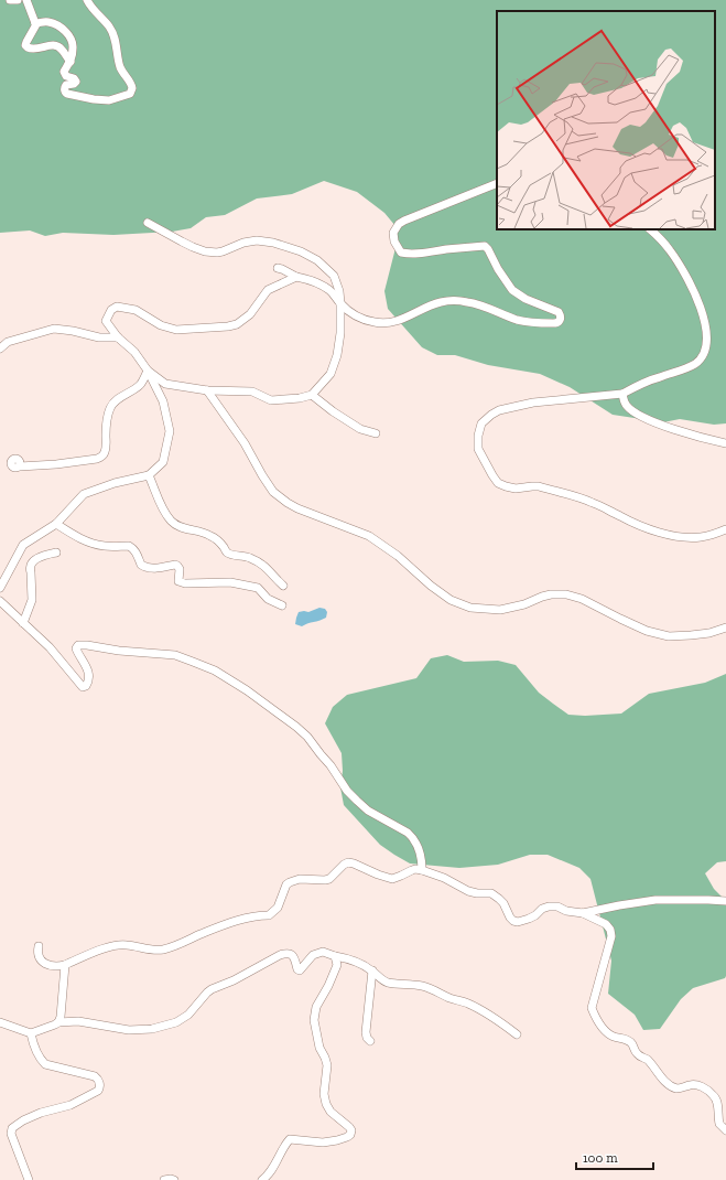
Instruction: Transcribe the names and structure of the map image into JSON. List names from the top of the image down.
{
  "scale_bar": "100 m"
}
